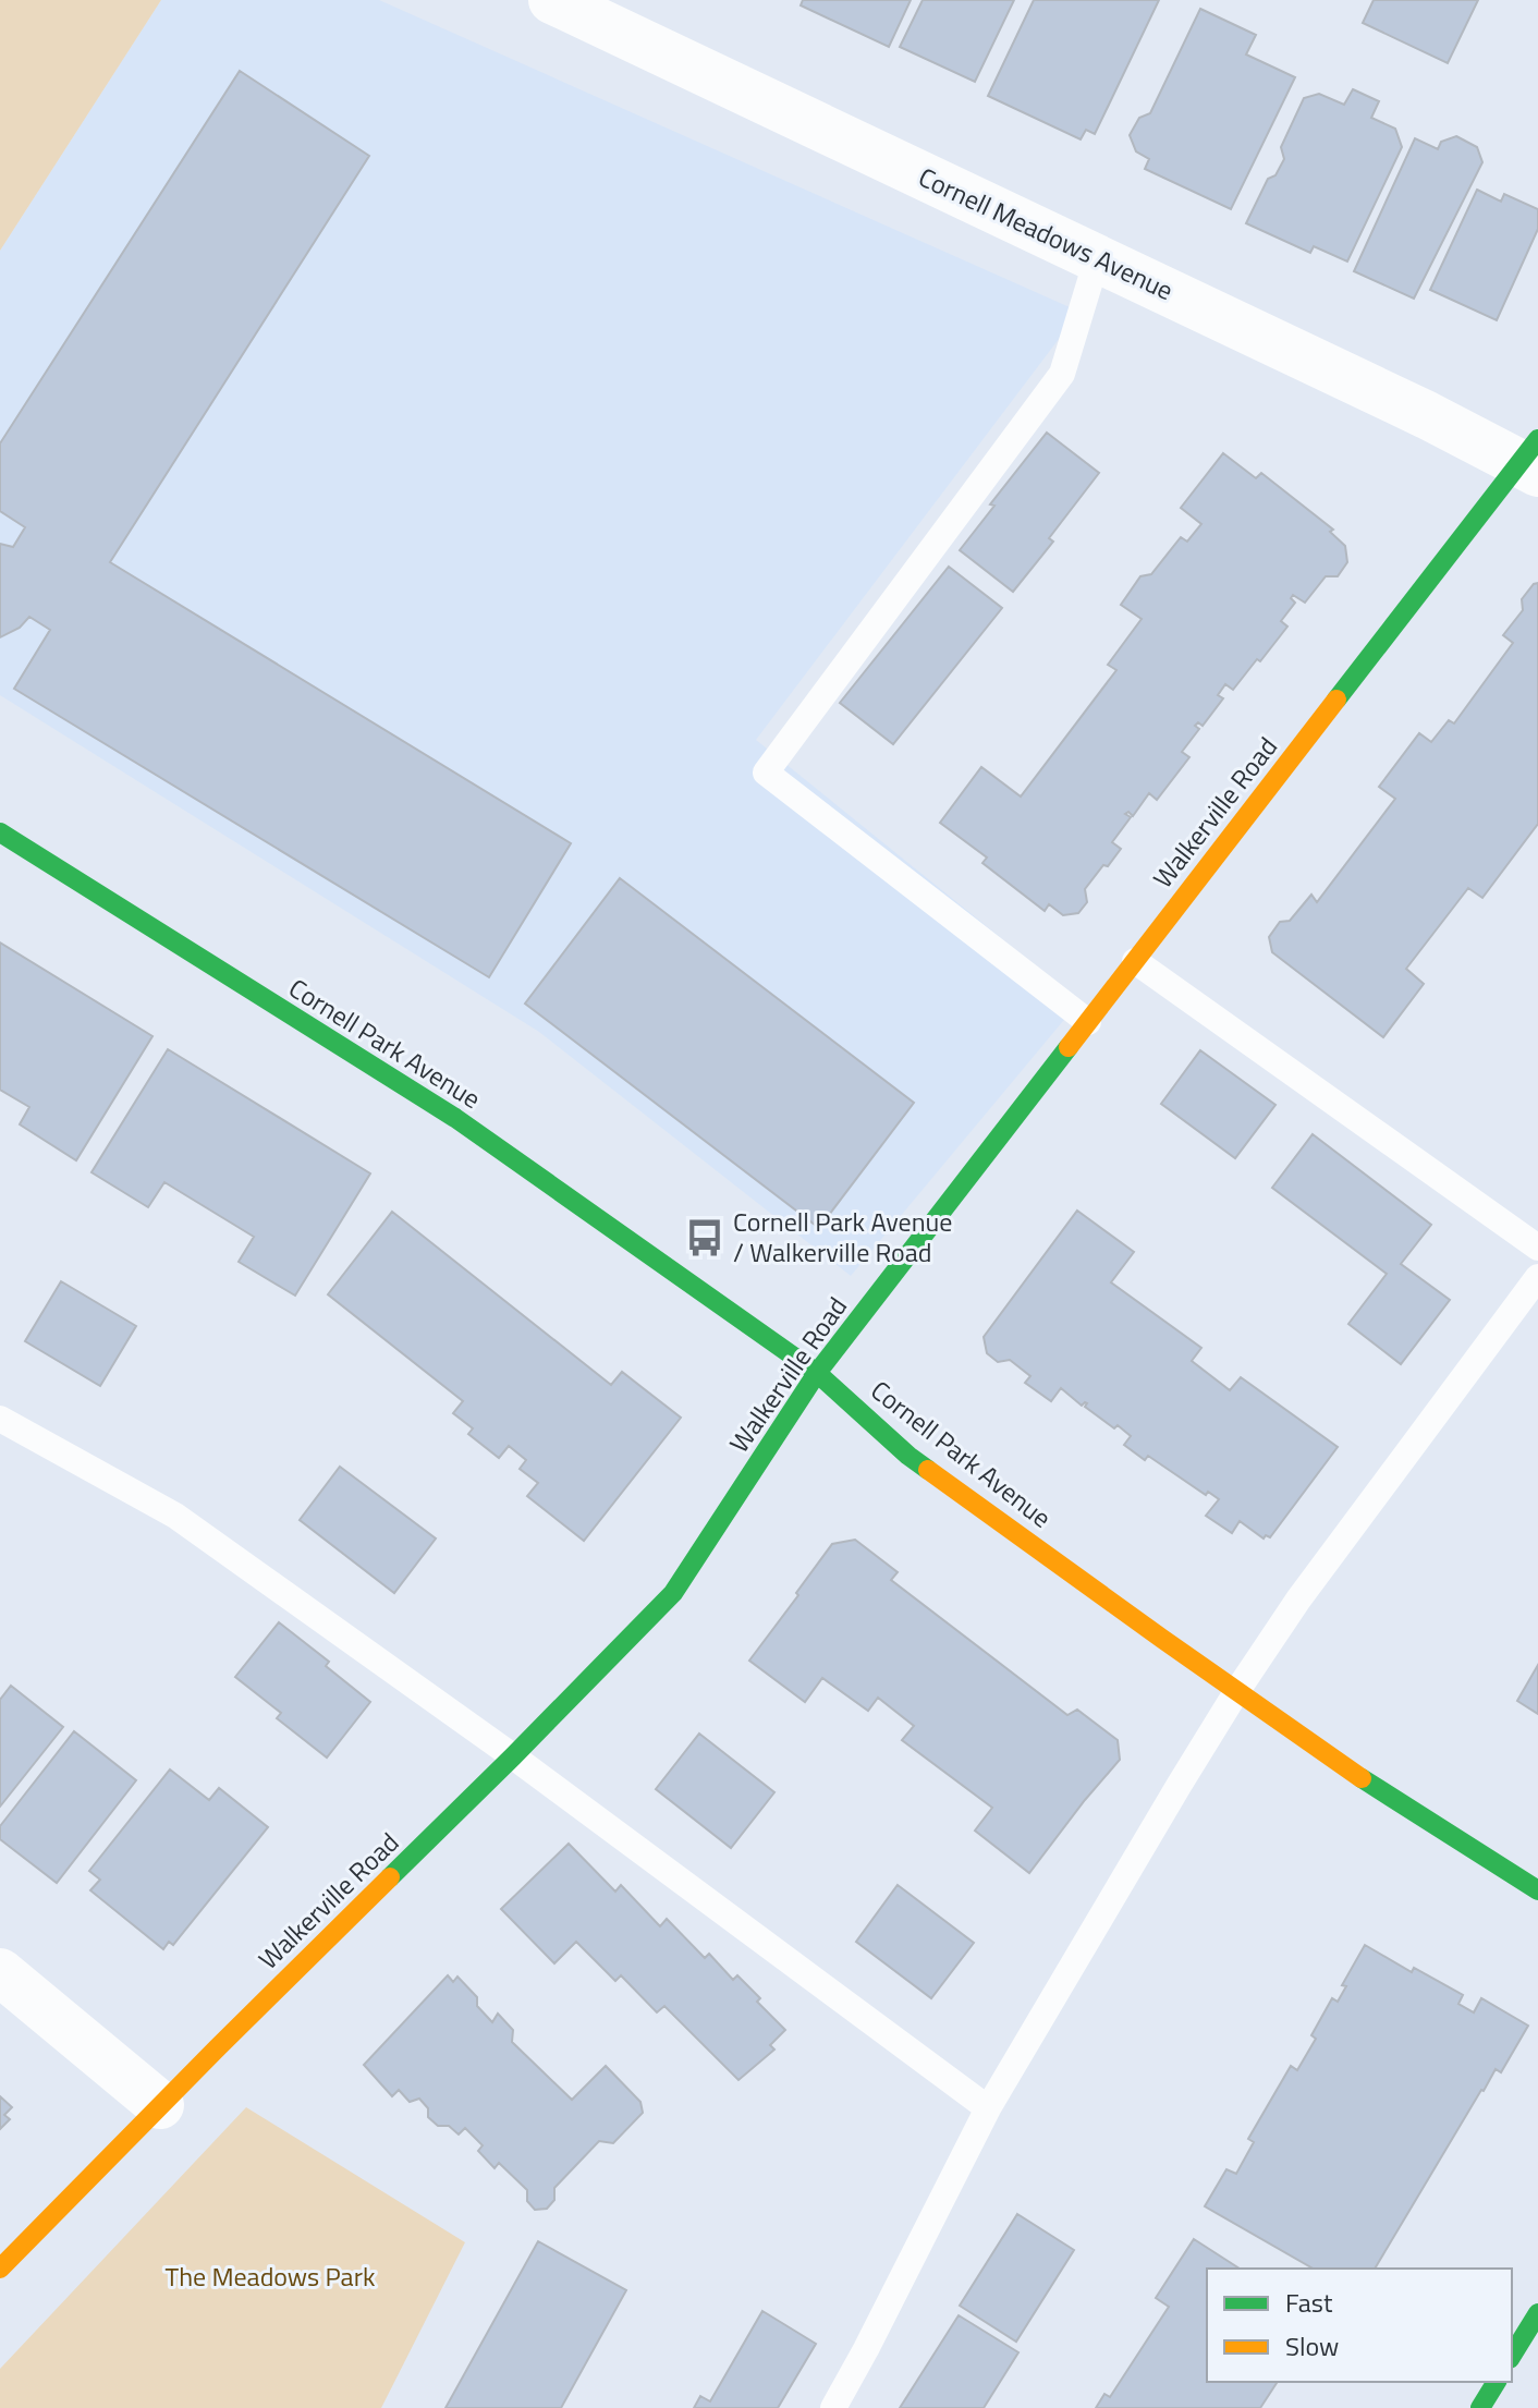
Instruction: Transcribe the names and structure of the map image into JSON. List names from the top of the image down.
{
  "streets": {
    "street": ["Cornell Meadows Avenue", "Walkerville Road", "Cornell Park Avenue"]
  },
  "crossings": [
    ["Cornell Meadows Avenue", "Walkerville Road"],
    ["Walkerville Road", "Cornell Park Avenue"]
  ],
  "parks": ["The Meadows Park"],
  "places": {
    "bus stop": ["Cornell Park Avenue / Walkerville Road"]
  },
  "legend": ["Fast", "Slow"]
}
